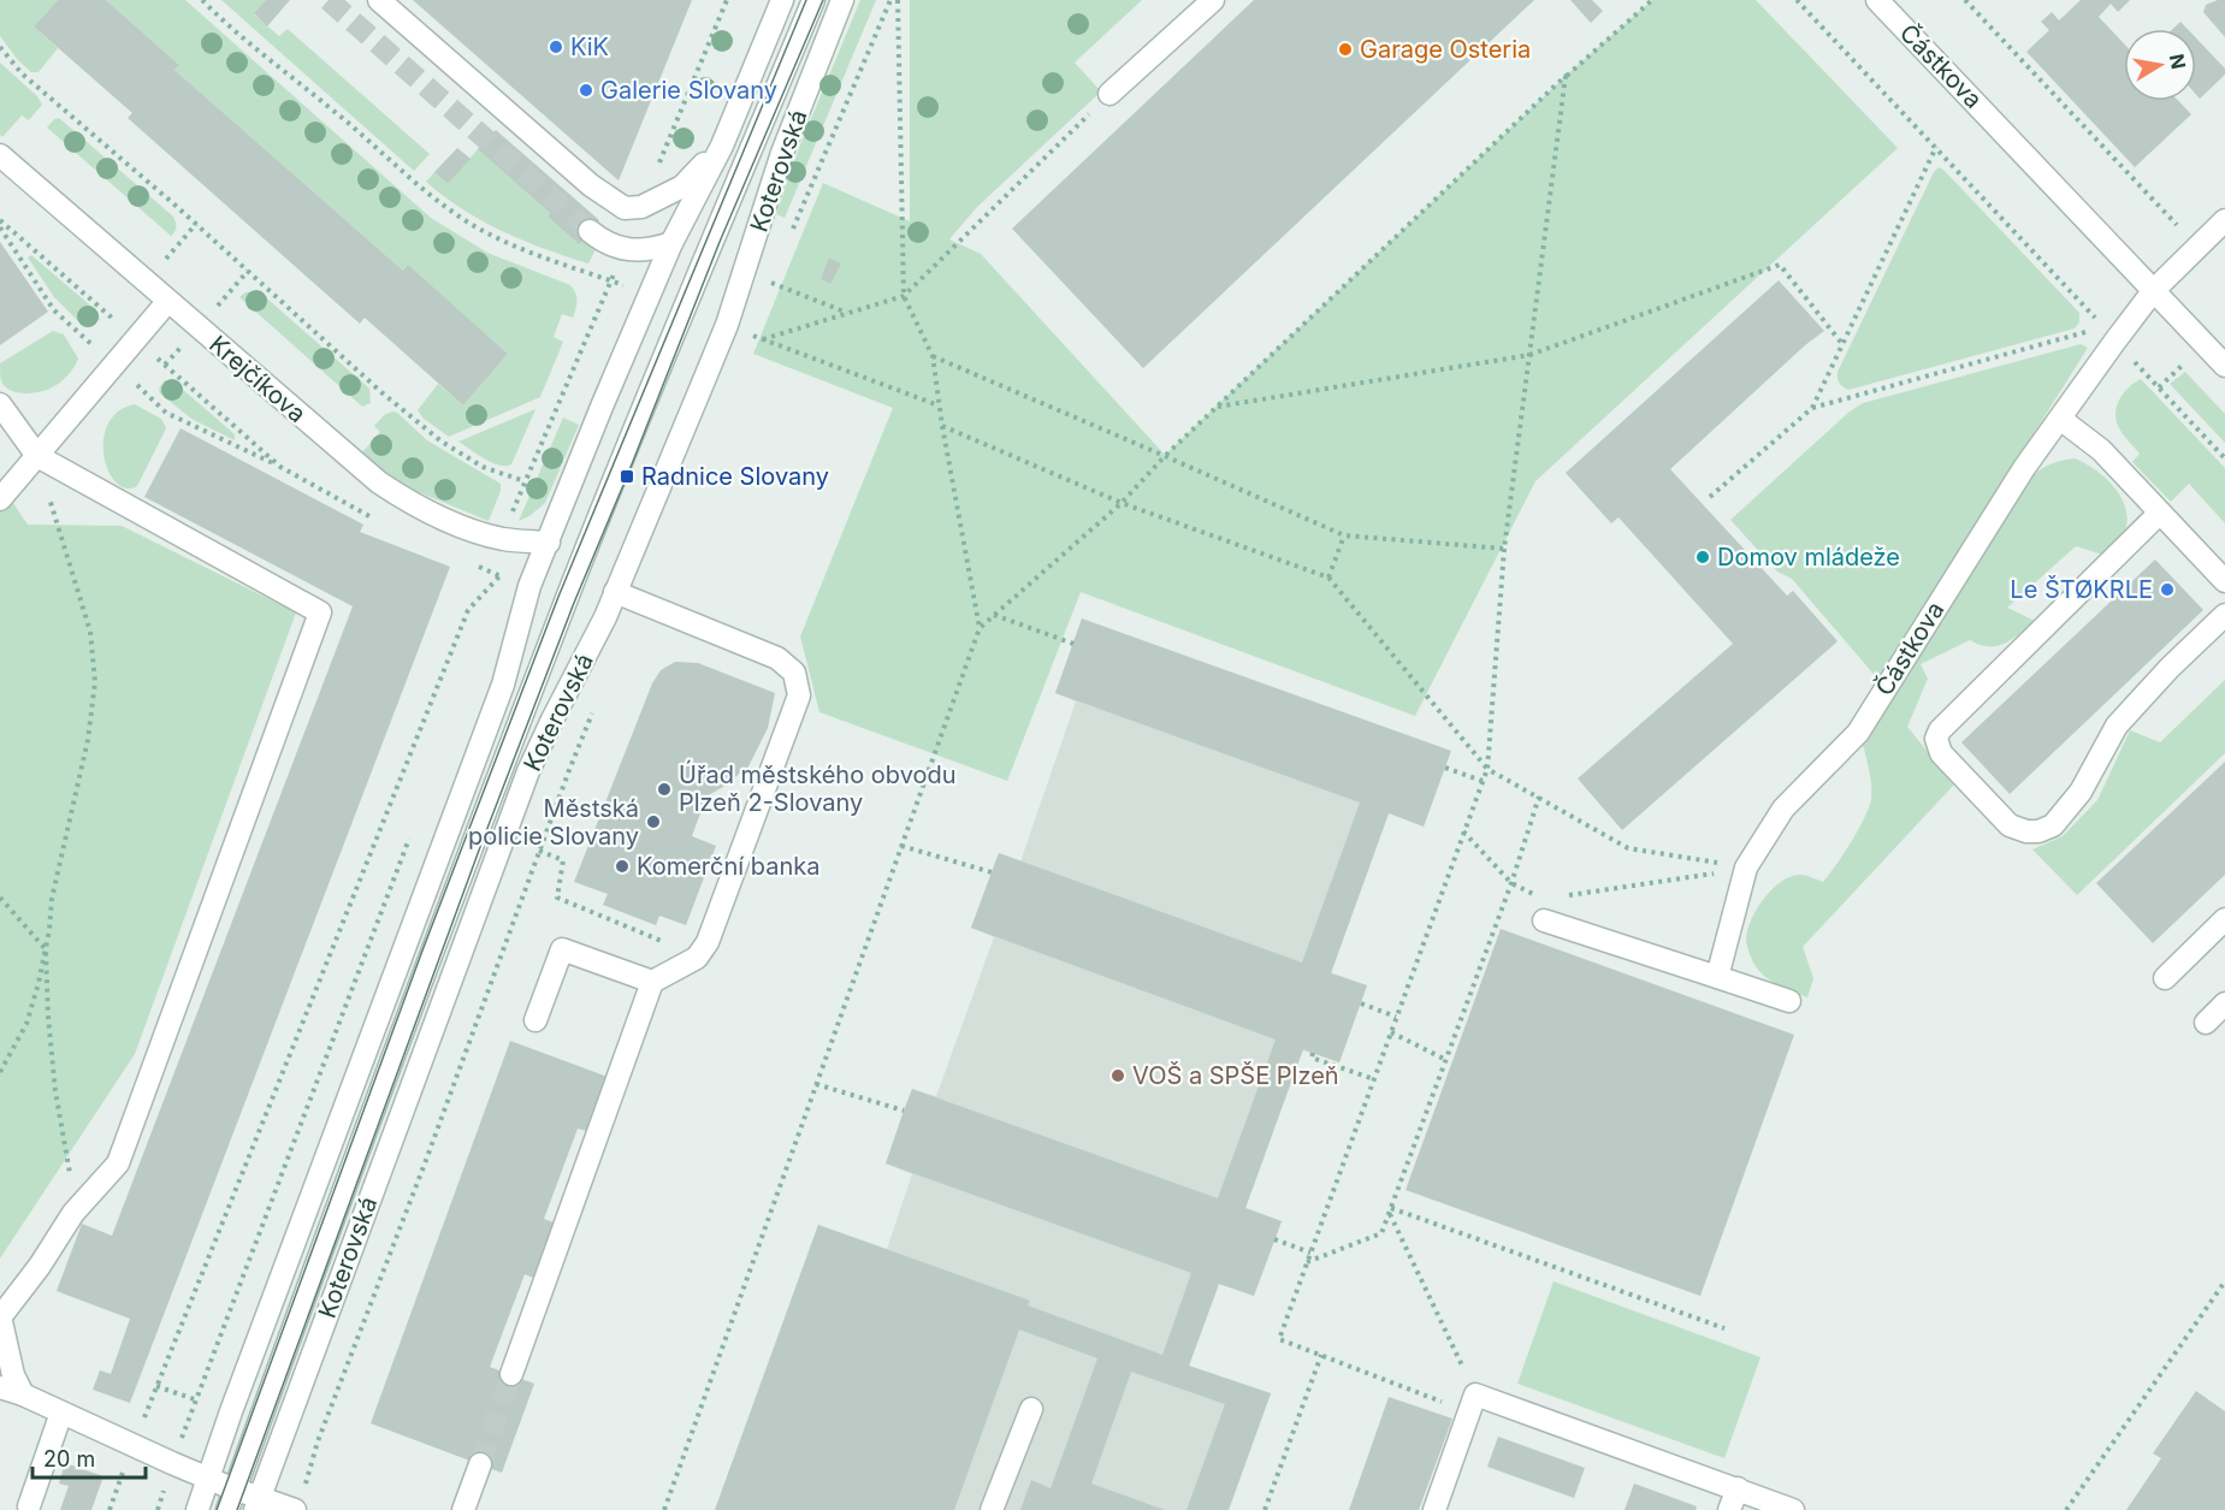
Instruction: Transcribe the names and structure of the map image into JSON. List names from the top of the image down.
{
  "streets": {
    "street": ["Částkova", "Koterovská", "Krejčíkova"]
  },
  "places": {
    "other": [
      "KiK",
      "Garage Osteria",
      "Galerie Slovany",
      "Domov mládeže",
      "Le ŠTØKRLE",
      "Úřad městského obvodu Plzeň 2-Slovany",
      "Městská policie Slovany",
      "Komerční banka",
      "VOŠ a SPŠE Plzeň"
    ],
    "transit": ["Radnice Slovany"]
  },
  "scale_bar": "20 m",
  "north": "right"
}
